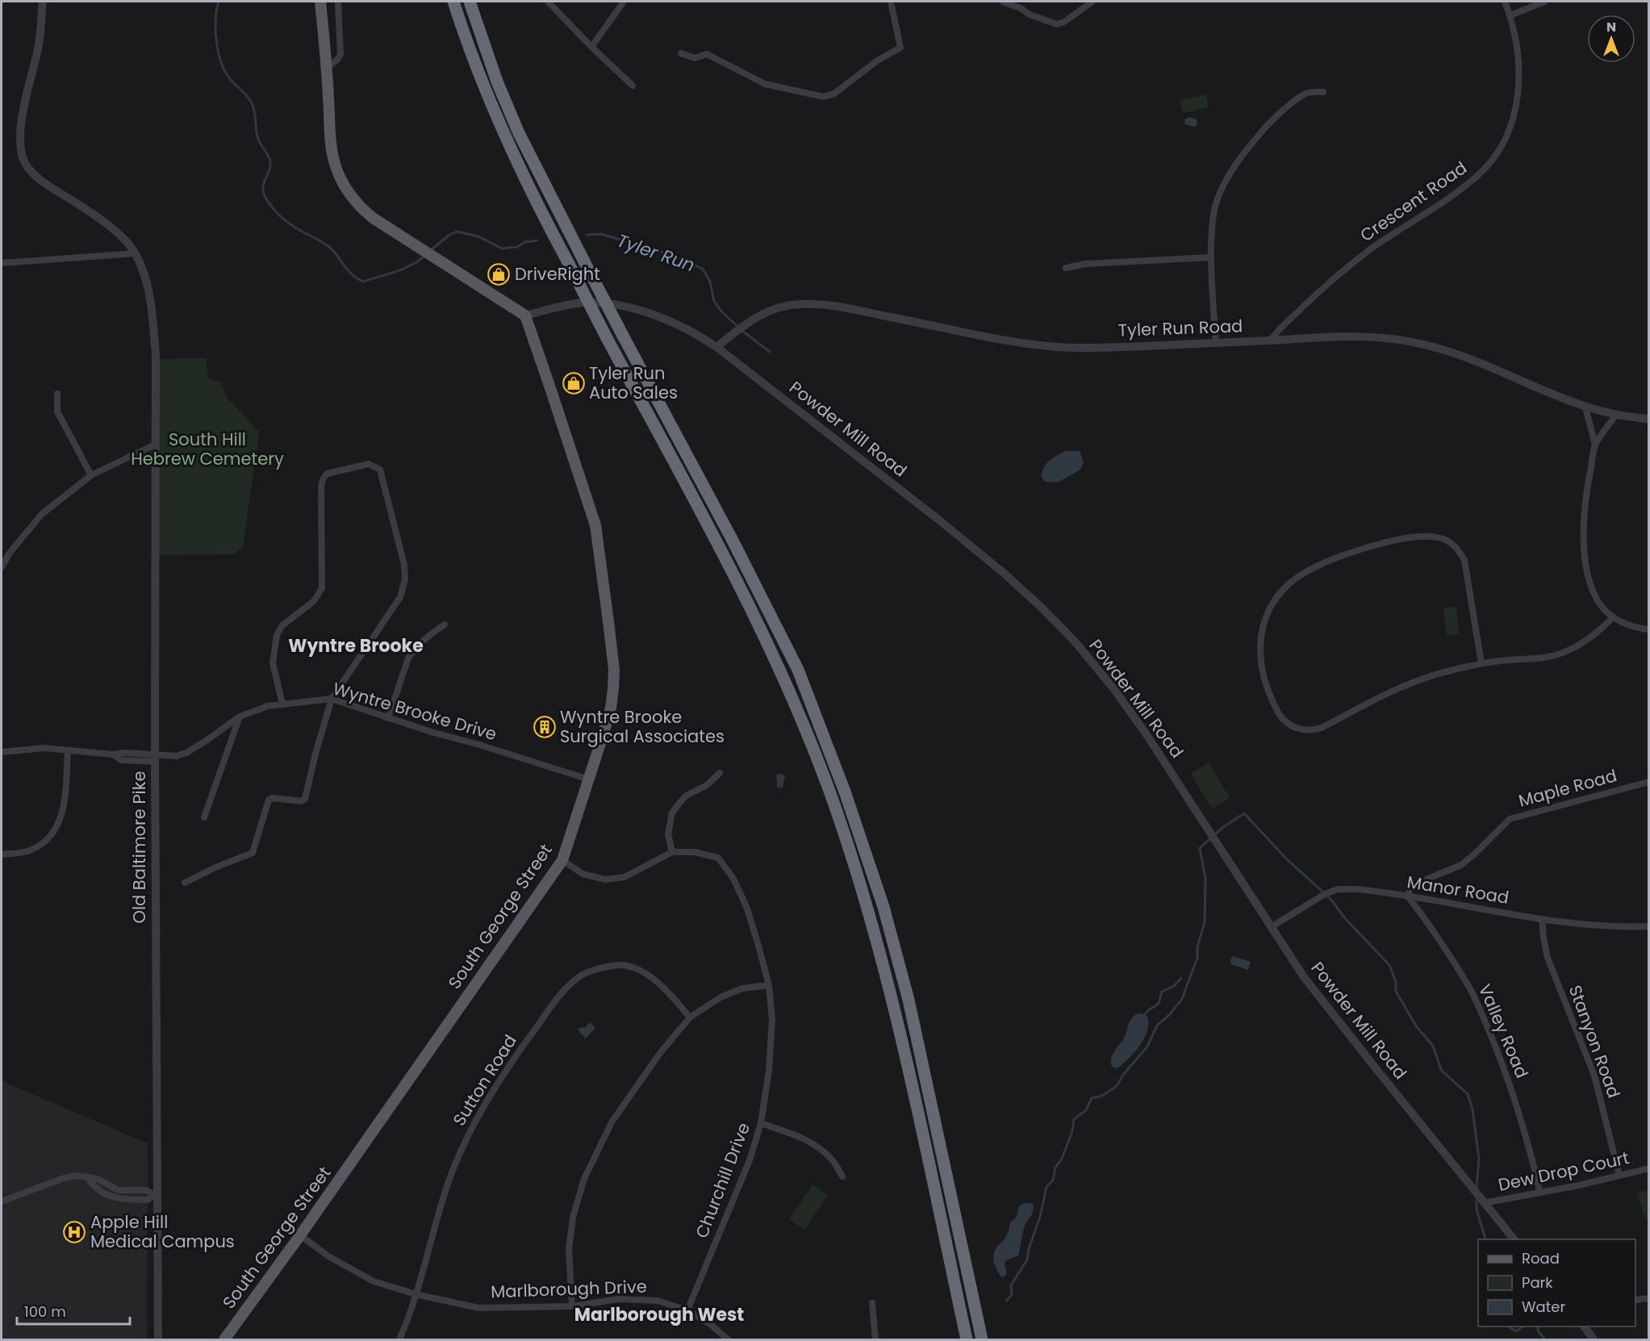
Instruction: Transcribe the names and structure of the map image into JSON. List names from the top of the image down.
{
  "streets": {
    "main road": ["South George Street"],
    "street": [
      "Crescent Road",
      "Tyler Run Road",
      "Powder Mill Road",
      "Wyntre Brooke Drive",
      "Maple Road",
      "Old Baltimore Pike",
      "Manor Road",
      "Valley Road",
      "Stanyon Road",
      "Sutton Road",
      "Dew Drop Court",
      "Churchill Drive",
      "Marlborough Drive"
    ]
  },
  "crossings": [
    ["Crescent Road", "Tyler Run Road"],
    ["Tyler Run Road", "Powder Mill Road"],
    ["Powder Mill Road", "Manor Road"],
    ["Powder Mill Road", "South George Street"],
    ["Powder Mill Road", "Dew Drop Court"],
    ["Wyntre Brooke Drive", "Old Baltimore Pike"],
    ["Wyntre Brooke Drive", "South George Street"],
    ["Maple Road", "Manor Road"],
    ["Maple Road", "Valley Road"],
    ["Manor Road", "Valley Road"],
    ["Manor Road", "Stanyon Road"],
    ["South George Street", "Churchill Drive"],
    ["South George Street", "Marlborough Drive"],
    ["Valley Road", "Dew Drop Court"],
    ["Stanyon Road", "Dew Drop Court"],
    ["Sutton Road", "Marlborough Drive"],
    ["Churchill Drive", "Marlborough Drive"]
  ],
  "districts": ["Wyntre Brooke", "Marlborough West"],
  "water": ["Tyler Run"],
  "parks": ["South Hill Hebrew Cemetery"],
  "places": {
    "shop": ["DriveRight", "Tyler Run Auto Sales"],
    "building": ["Wyntre Brooke Surgical Associates"],
    "hospital": ["Apple Hill Medical Campus"]
  },
  "legend": ["Road", "Park", "Water"],
  "scale_bar": "100 m",
  "north": "top"
}
